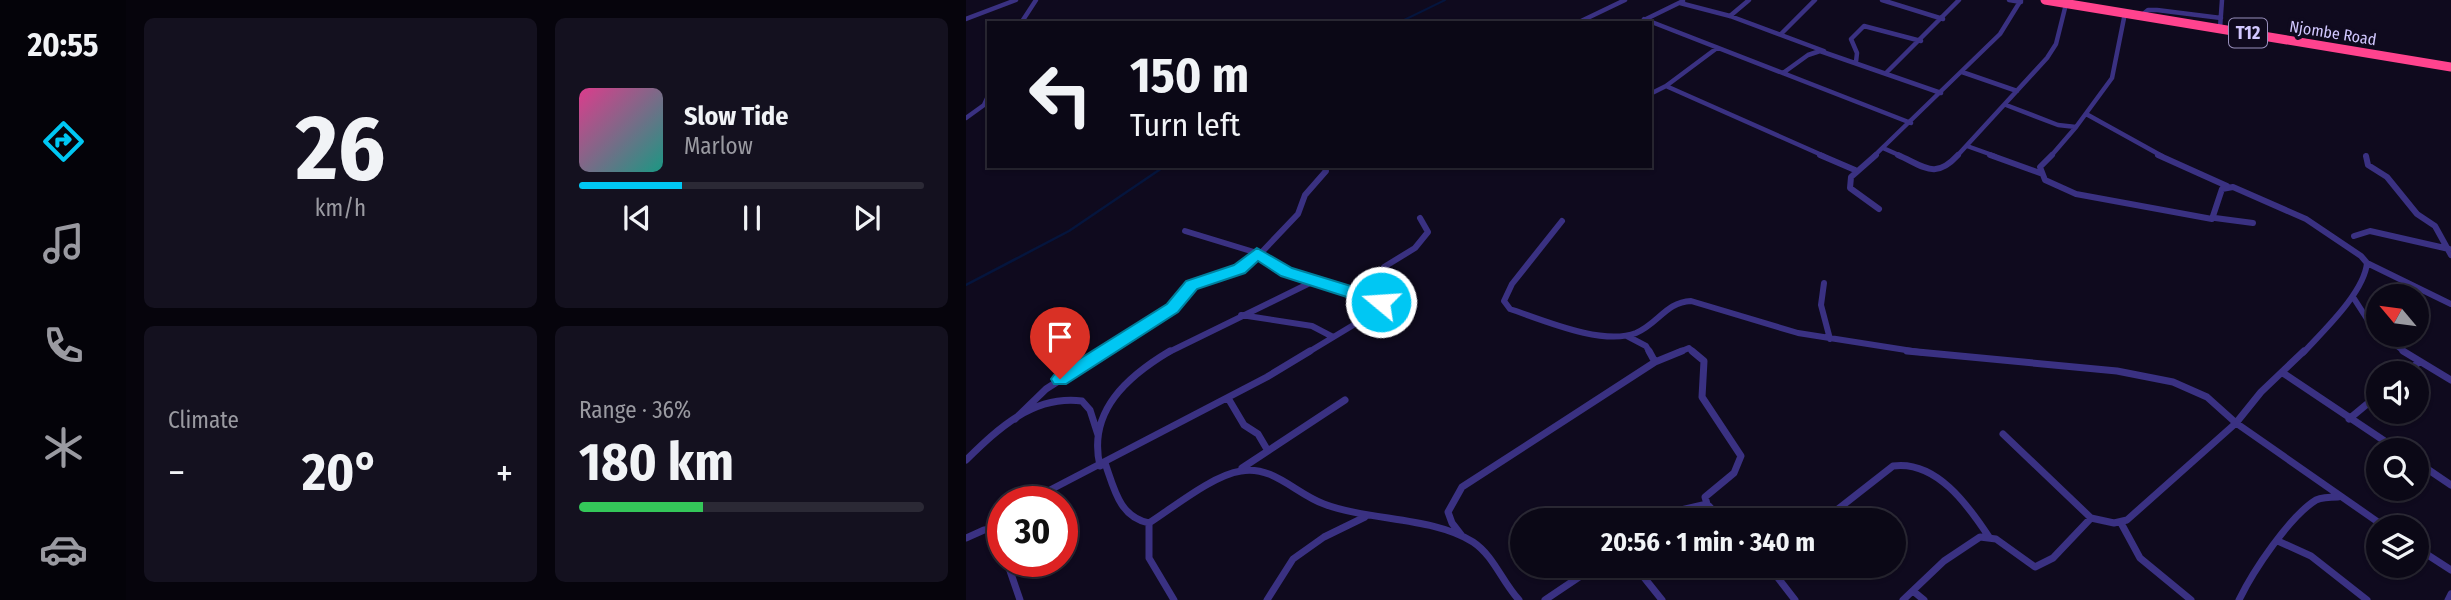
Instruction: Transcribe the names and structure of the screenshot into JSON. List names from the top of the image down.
{
  "streets": {
    "highway": ["T12", "Njombe Road"]
  },
  "north": "top left",
  "page": {
    "tabs": "20:55",
    "tile": [
      ["26", "km/h"],
      "Climate",
      ["Range · 36%", "180 km"]
    ],
    "turn": ["150 m", "Turn left"],
    "song": ["Slow Tide", "Marlow"],
    "heat": ["−", "20°", "+"],
    "limit": "30",
    "trip": "20:56 · 1 min · 340 m"
  }
}
